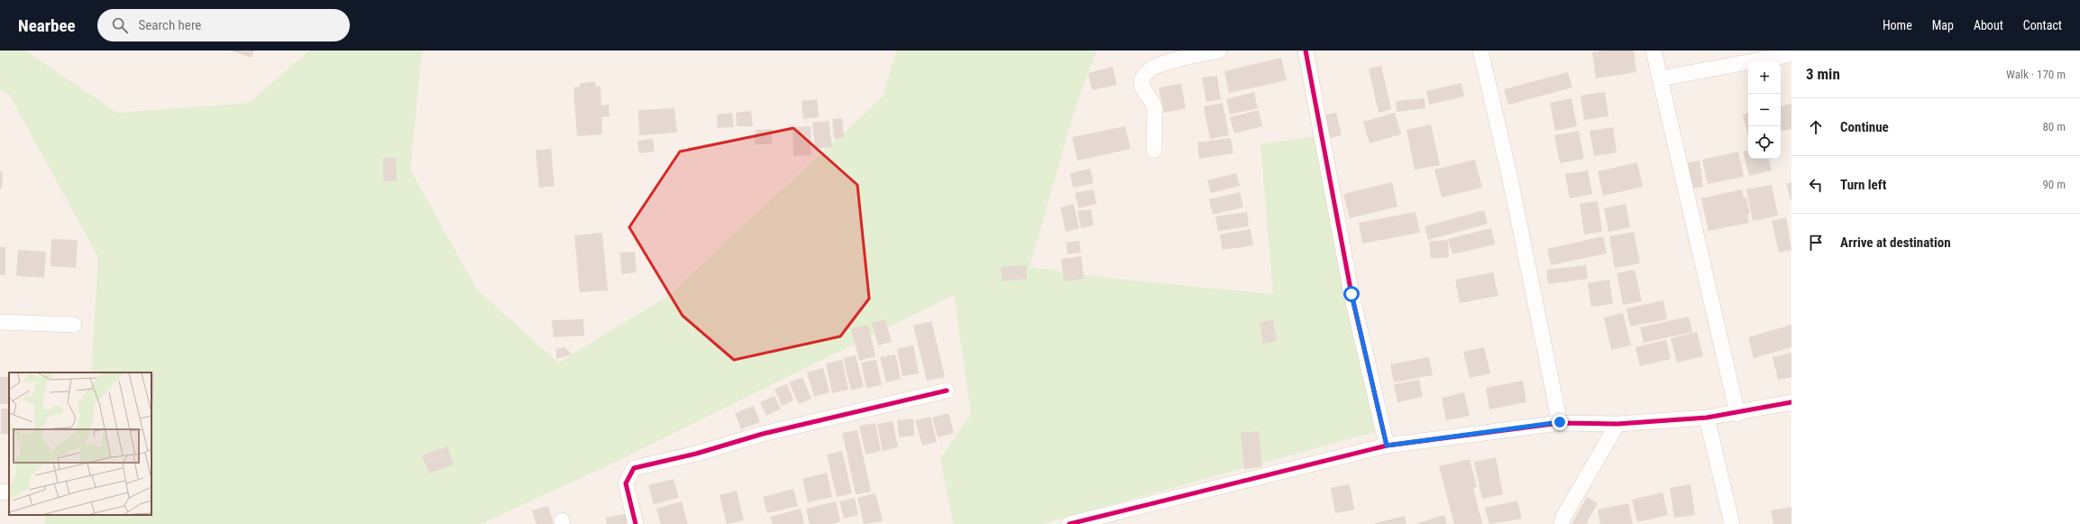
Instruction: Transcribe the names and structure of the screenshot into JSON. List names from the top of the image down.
{
  "page": {
    "header": "Nearbee",
    "search": "Search here",
    "nav": [
      "Home",
      "Map",
      "About",
      "Contact"
    ],
    "heading": ["3 min", "Walk · 170 m"],
    "map_buttons": ["+", "−"],
    "list": [
      ["Continue", "80 m"],
      ["Turn left", "90 m"],
      "Arrive at destination"
    ]
  }
}
